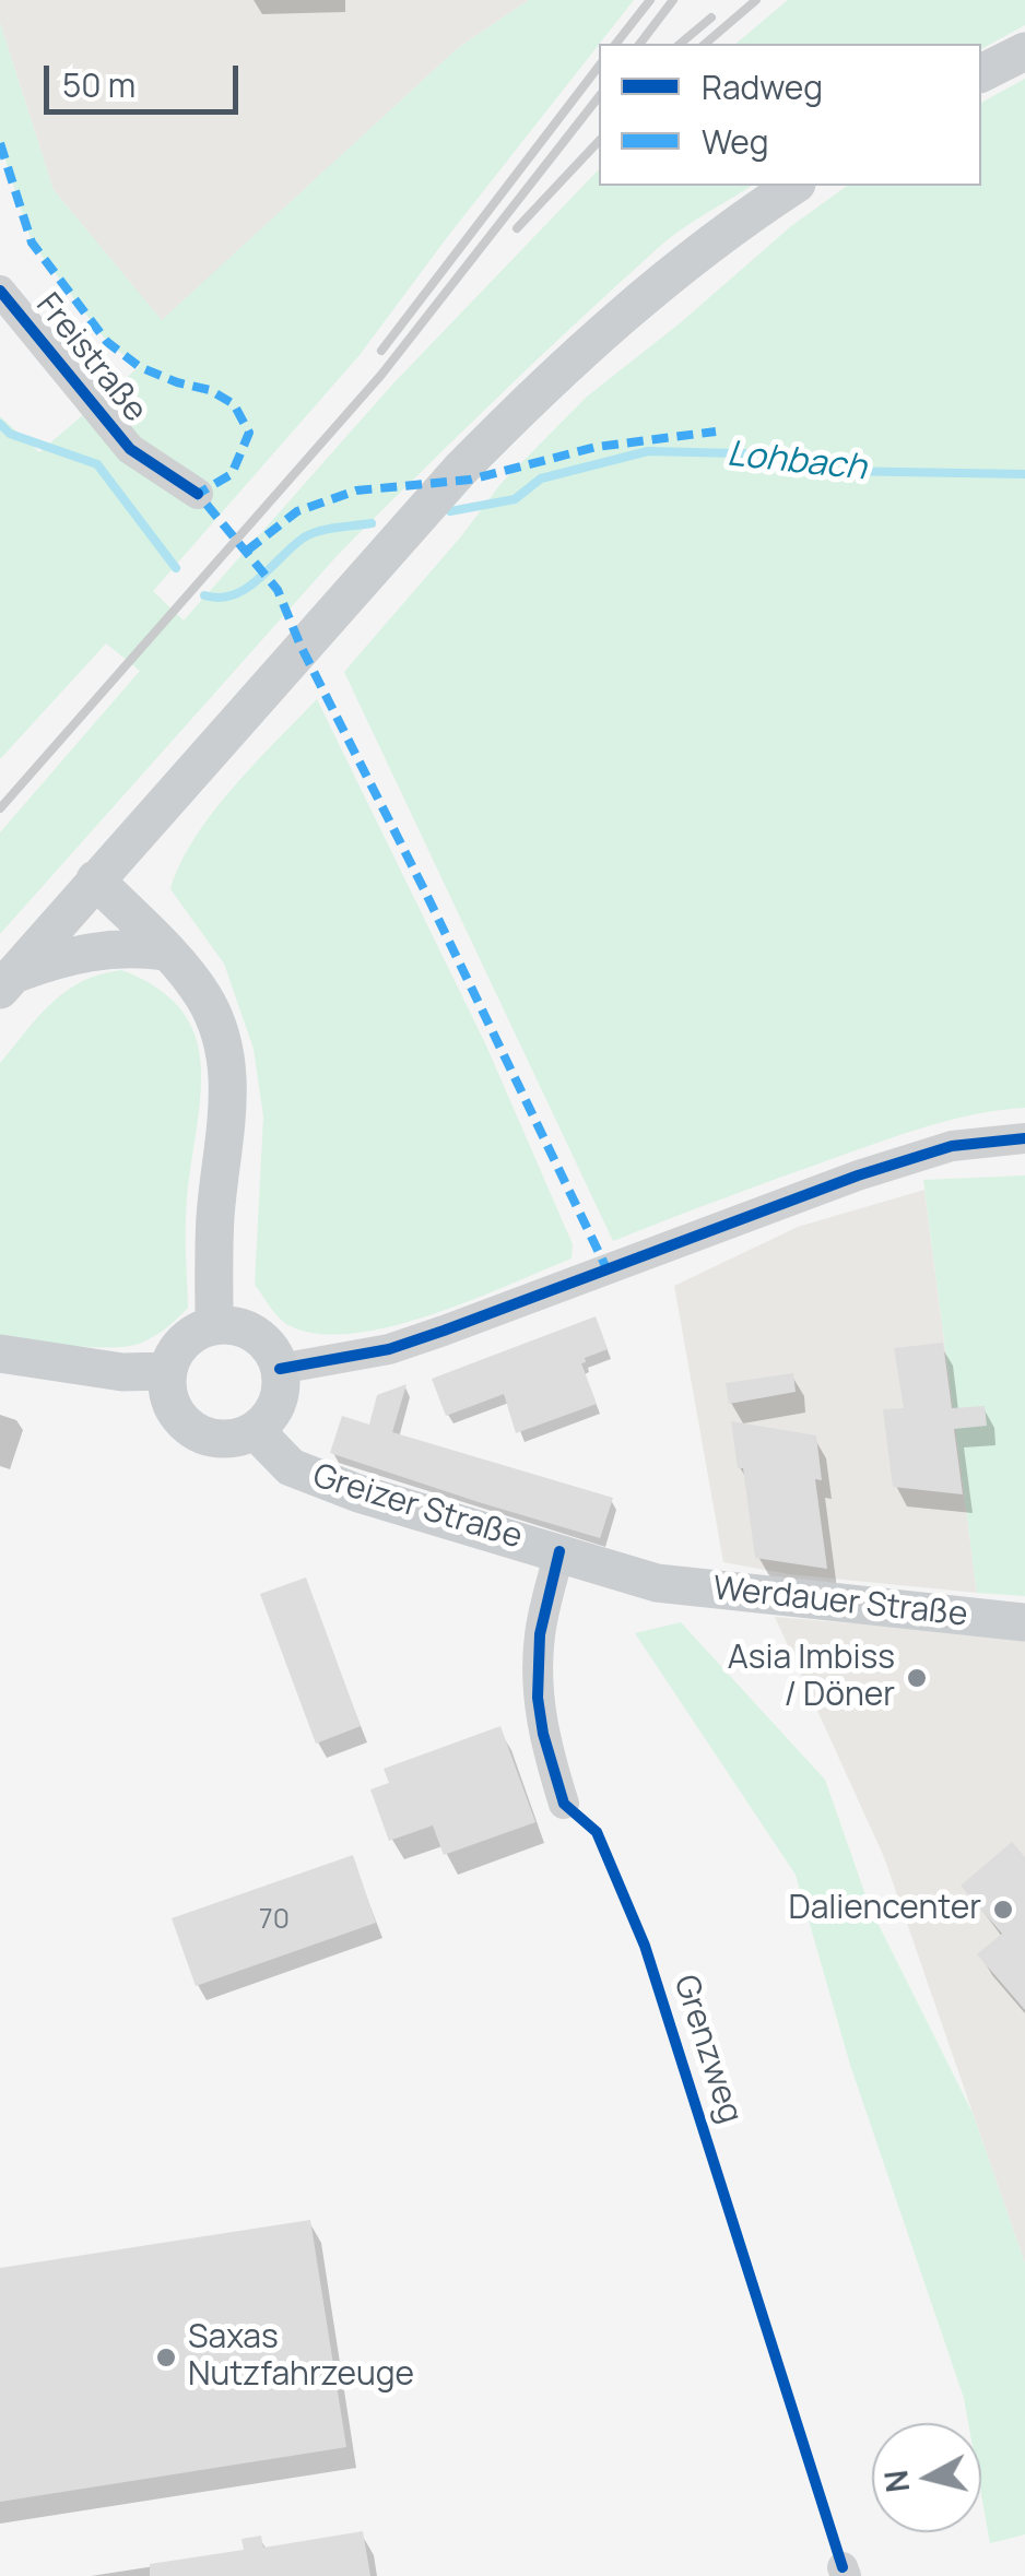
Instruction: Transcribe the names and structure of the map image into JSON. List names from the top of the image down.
{
  "streets": {
    "main road": ["Greizer Straße", "Werdauer Straße"],
    "street": ["Freistraße"],
    "cycle path": ["Grenzweg"]
  },
  "crossings": [
    ["Greizer Straße", "Werdauer Straße"]
  ],
  "water": ["Lohbach"],
  "places": ["Asia Imbiss / Döner", "Daliencenter", "Saxas Nutzfahrzeuge"],
  "house_numbers": ["70"],
  "legend": ["Radweg", "Weg"],
  "scale_bar": "50 m",
  "north": "left"
}
